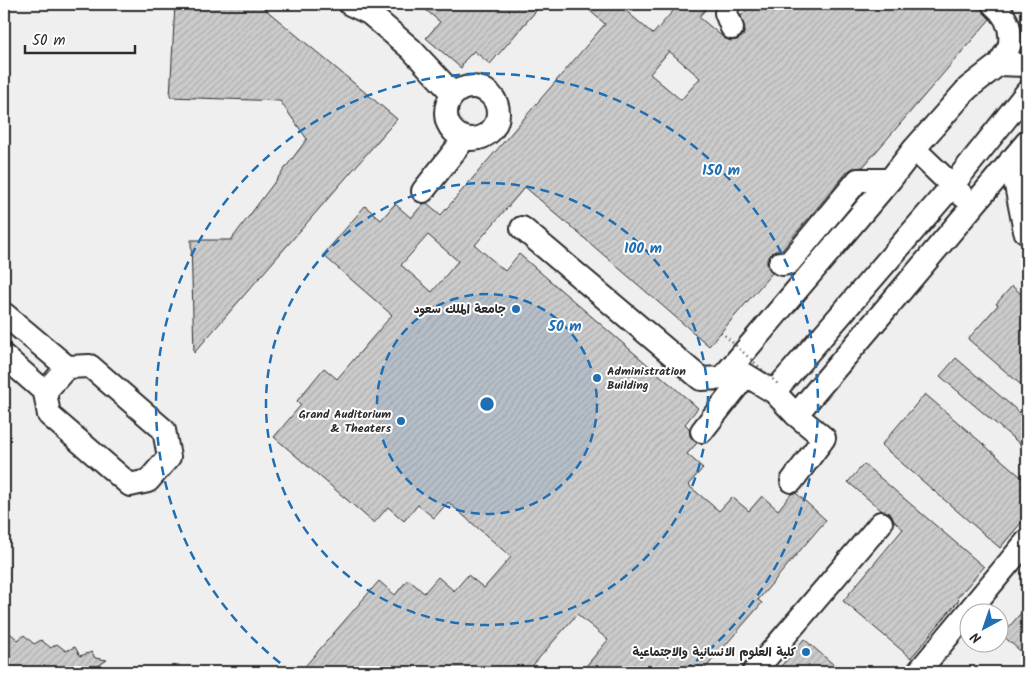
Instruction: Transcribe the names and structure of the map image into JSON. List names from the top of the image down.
{
  "places": [
    "جامعة الملك سعود",
    "Administration Building",
    "Grand Auditorium & Theaters",
    "كلية العلوم الانسانية والاجتماعية"
  ],
  "scale_bar": "50 m",
  "north": "bottom left",
  "rings": ["150 m", "100 m", "50 m"]
}
